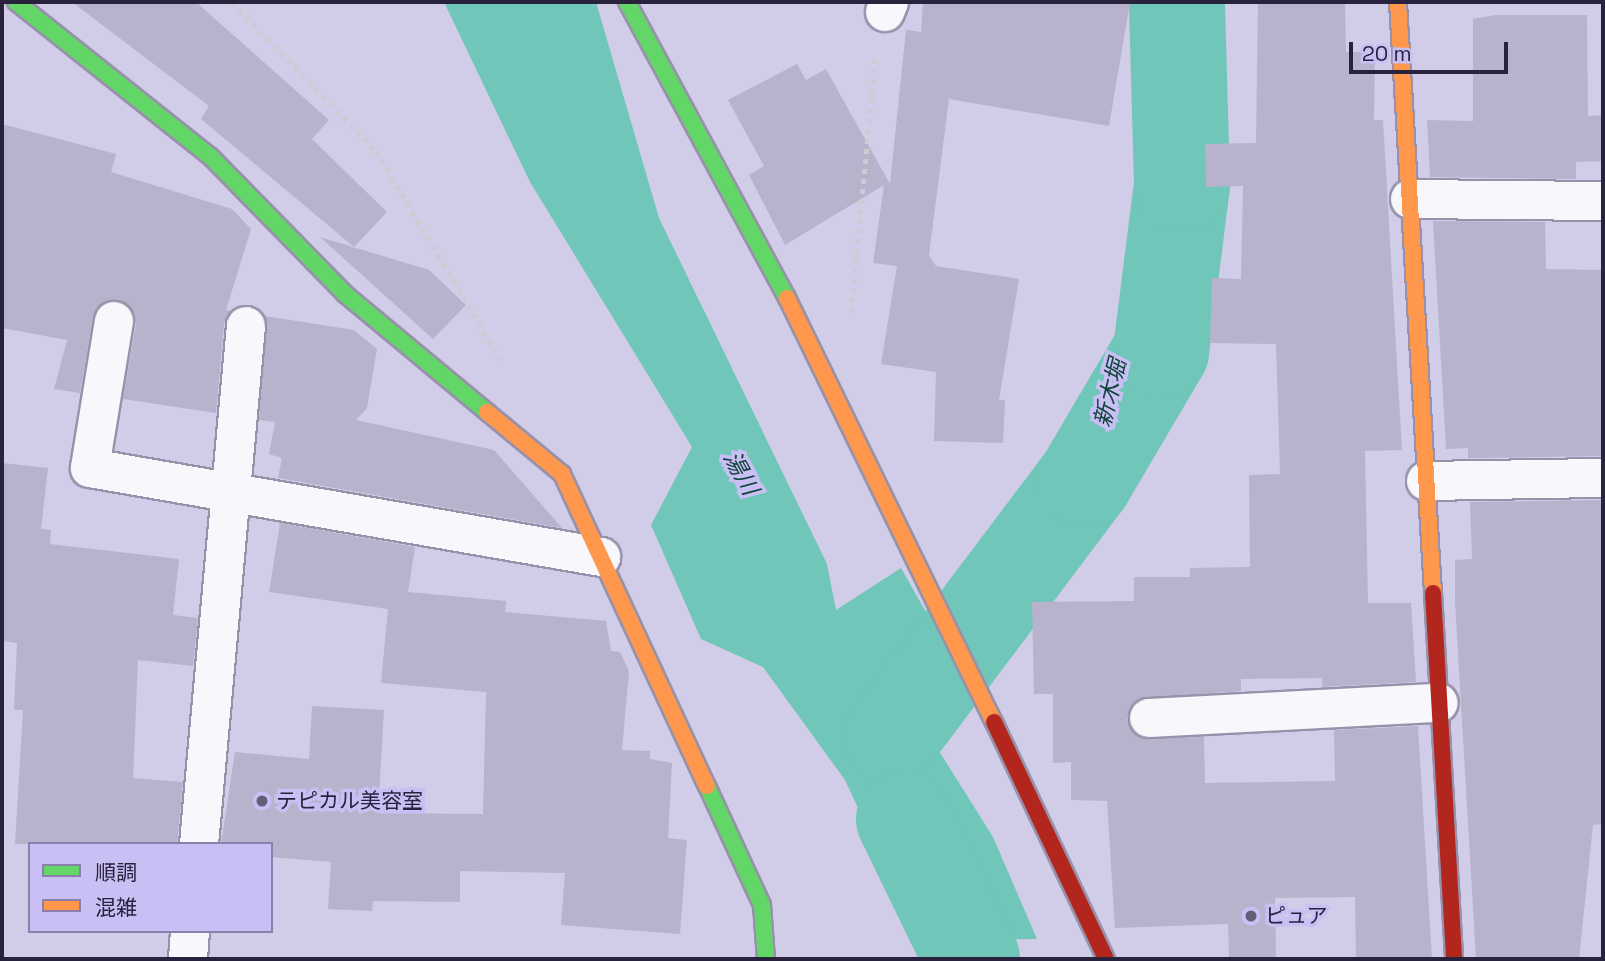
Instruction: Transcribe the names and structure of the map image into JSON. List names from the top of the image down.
{
  "water": ["新木堀", "湯川"],
  "places": ["テピカル美容室", "ピュア"],
  "legend": ["順調", "混雑"],
  "scale_bar": "20 m"
}
